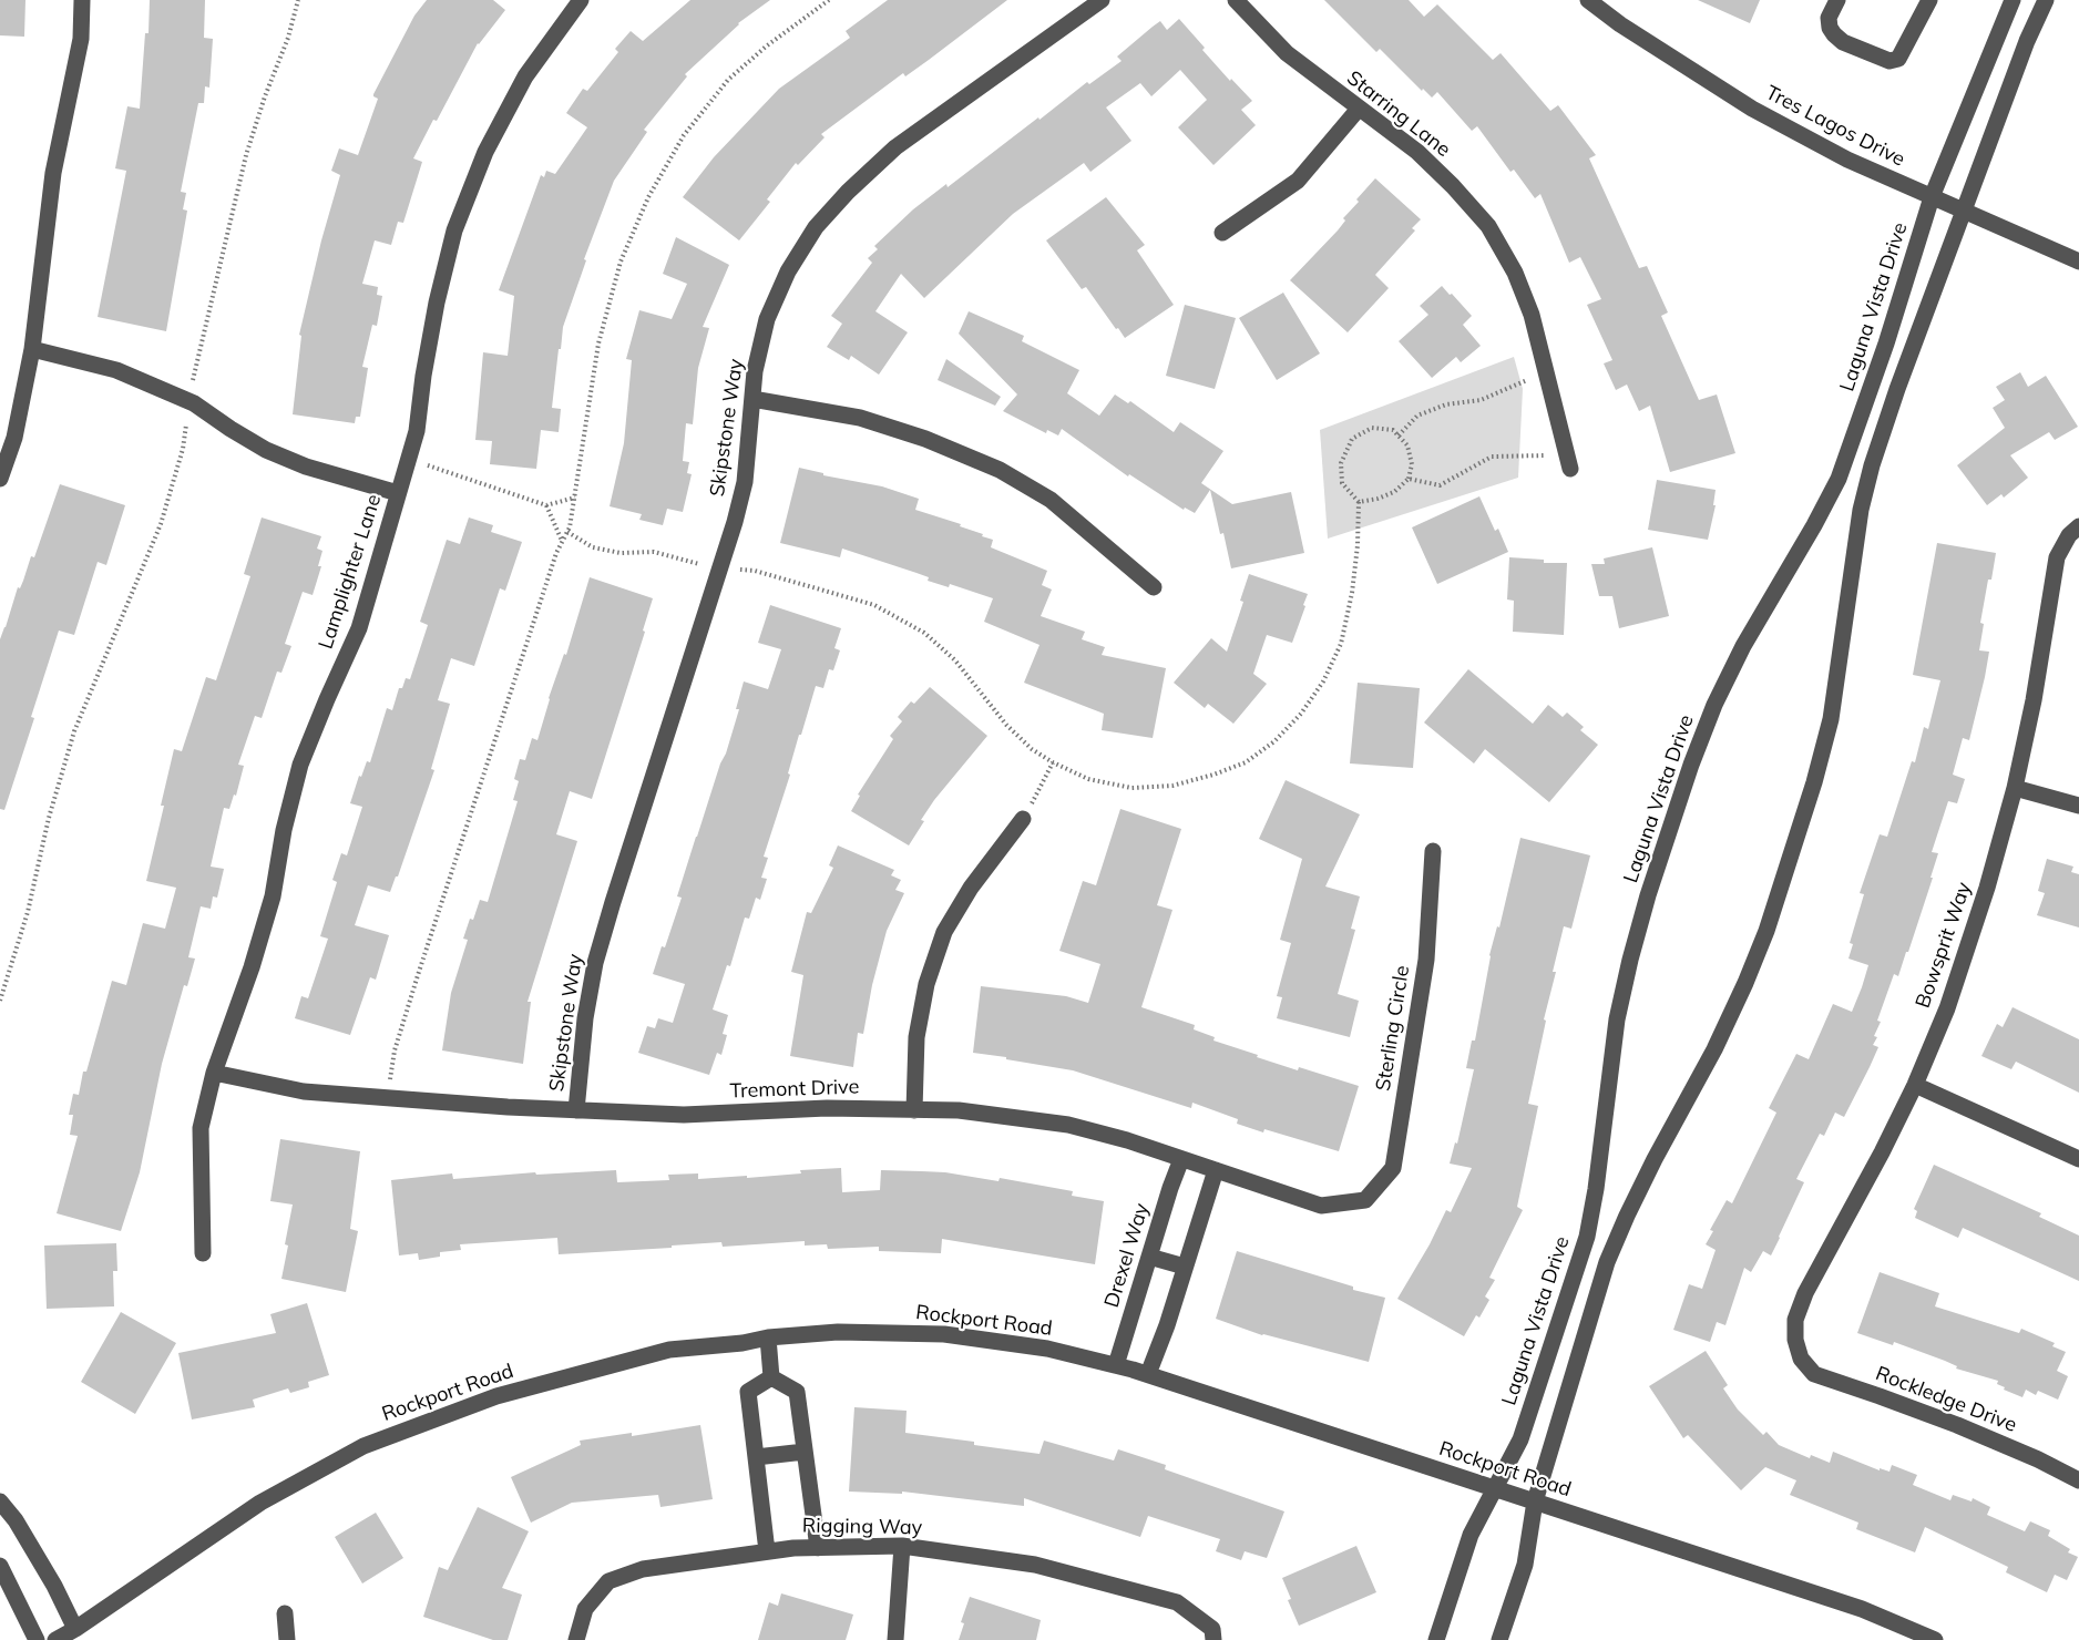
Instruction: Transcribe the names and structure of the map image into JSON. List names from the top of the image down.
{
  "streets": {
    "street": [
      "Starring Lane",
      "Tres Lagos Drive",
      "Laguna Vista Drive",
      "Skipstone Way",
      "Lamplighter Lane",
      "Bowsprit Way",
      "Sterling Circle",
      "Tremont Drive",
      "Drexel Way",
      "Rockport Road",
      "Rockledge Drive",
      "Rigging Way"
    ]
  },
  "crossings": [
    ["Tres Lagos Drive", "Laguna Vista Drive"],
    ["Laguna Vista Drive", "Rockport Road"],
    ["Skipstone Way", "Tremont Drive"],
    ["Lamplighter Lane", "Tremont Drive"],
    ["Bowsprit Way", "Rockledge Drive"],
    ["Sterling Circle", "Tremont Drive"],
    ["Tremont Drive", "Drexel Way"],
    ["Drexel Way", "Rockport Road"]
  ]
}
